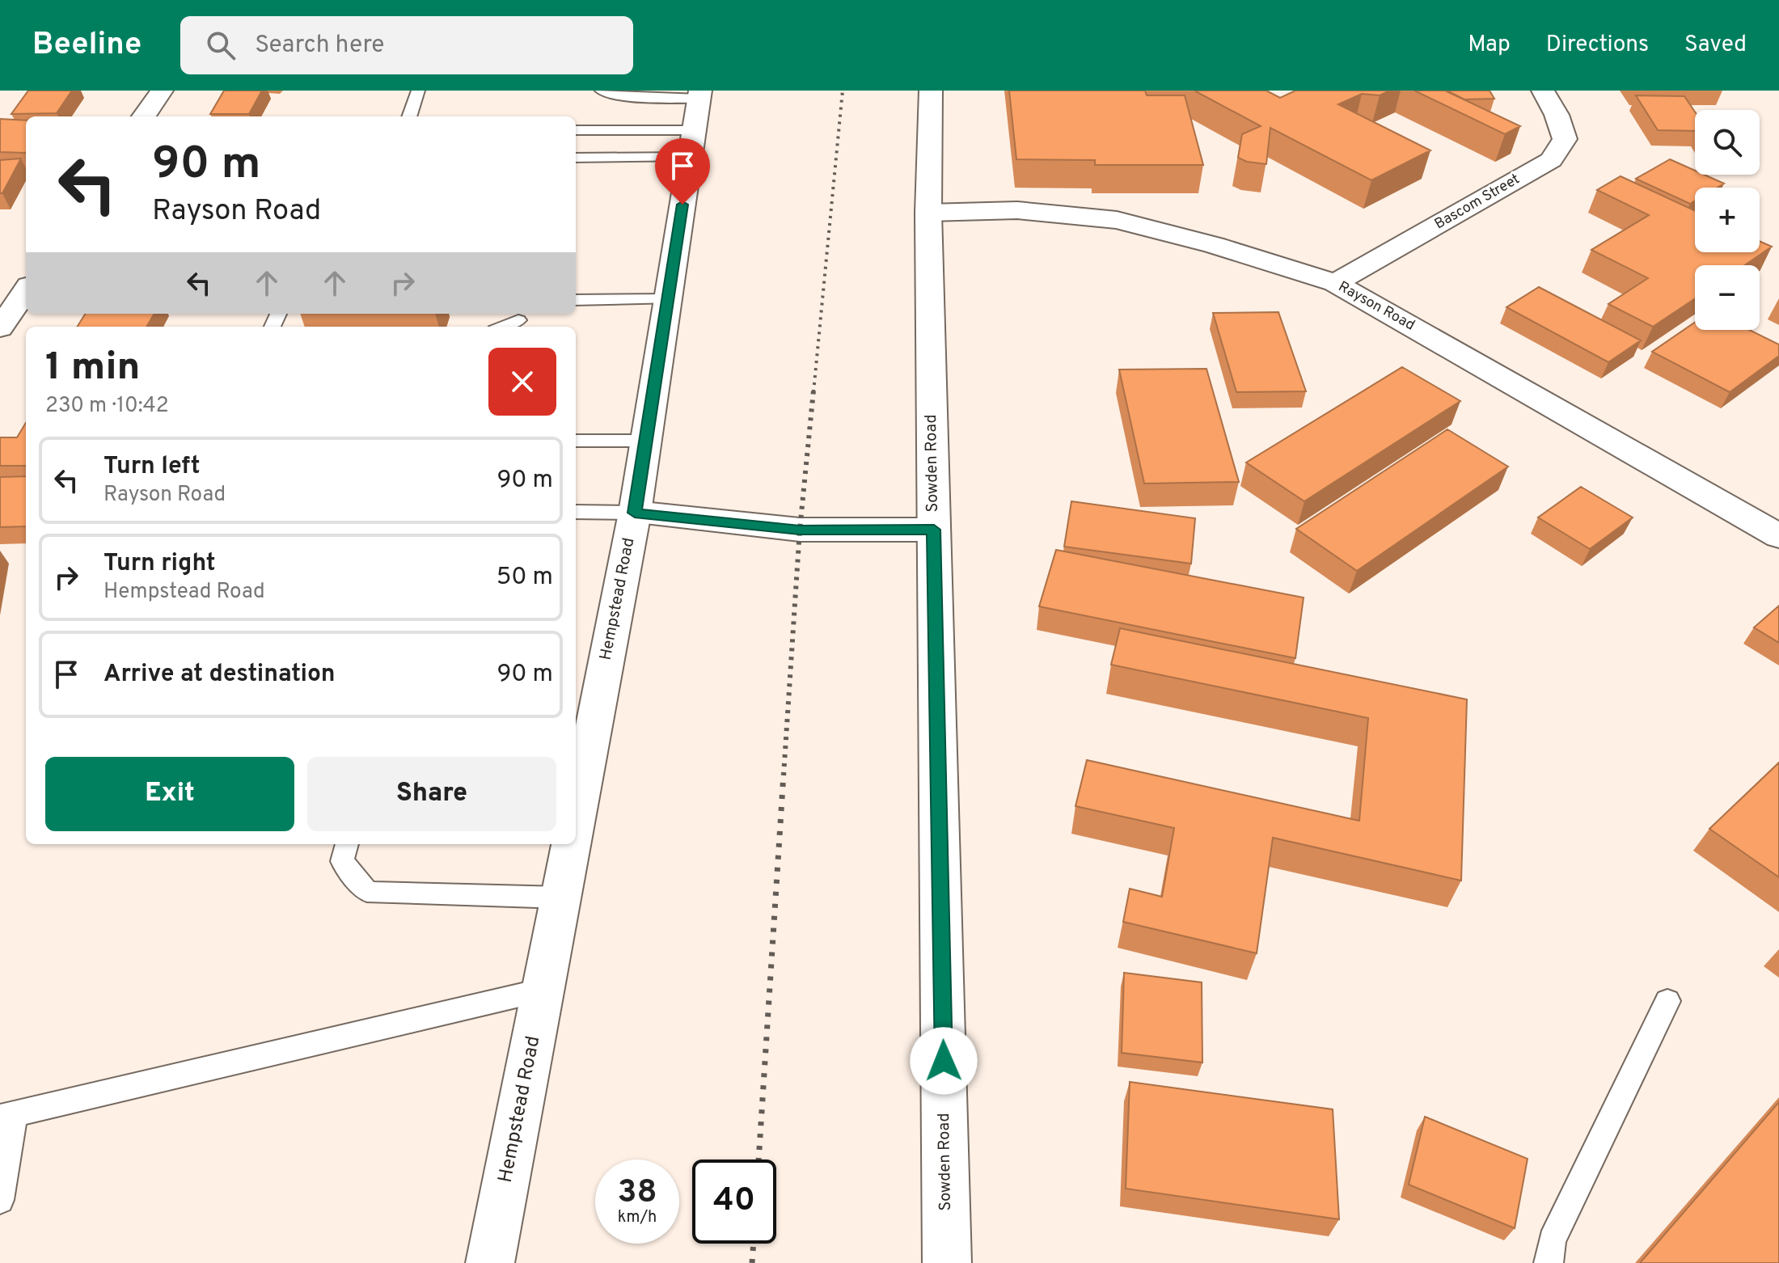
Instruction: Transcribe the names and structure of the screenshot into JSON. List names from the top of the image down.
{
  "streets": {
    "street": [
      "Bascom Street",
      "Rayson Road",
      "Sowden Road",
      "Hempstead Road"
    ]
  },
  "crossings": [
    ["Bascom Street", "Rayson Road"],
    ["Rayson Road", "Sowden Road"]
  ],
  "page": {
    "header": "Beeline",
    "search": "Search here",
    "nav": ["Map", "Directions", "Saved"],
    "map_buttons": ["+", "−"],
    "turn": ["90 m", "Rayson Road"],
    "heading": ["1 min", "230 m · 10:42"],
    "list": [
      {
        "name": "Turn left",
        "note": "Rayson Road",
        "value": "90 m"
      },
      {
        "name": "Turn right",
        "note": "Hempstead Road",
        "value": "50 m"
      },
      {
        "name": "Arrive at destination",
        "value": "90 m"
      }
    ],
    "buttons": ["Exit", "Share"],
    "speed": "38 km/h",
    "limit": "40"
  }
}
